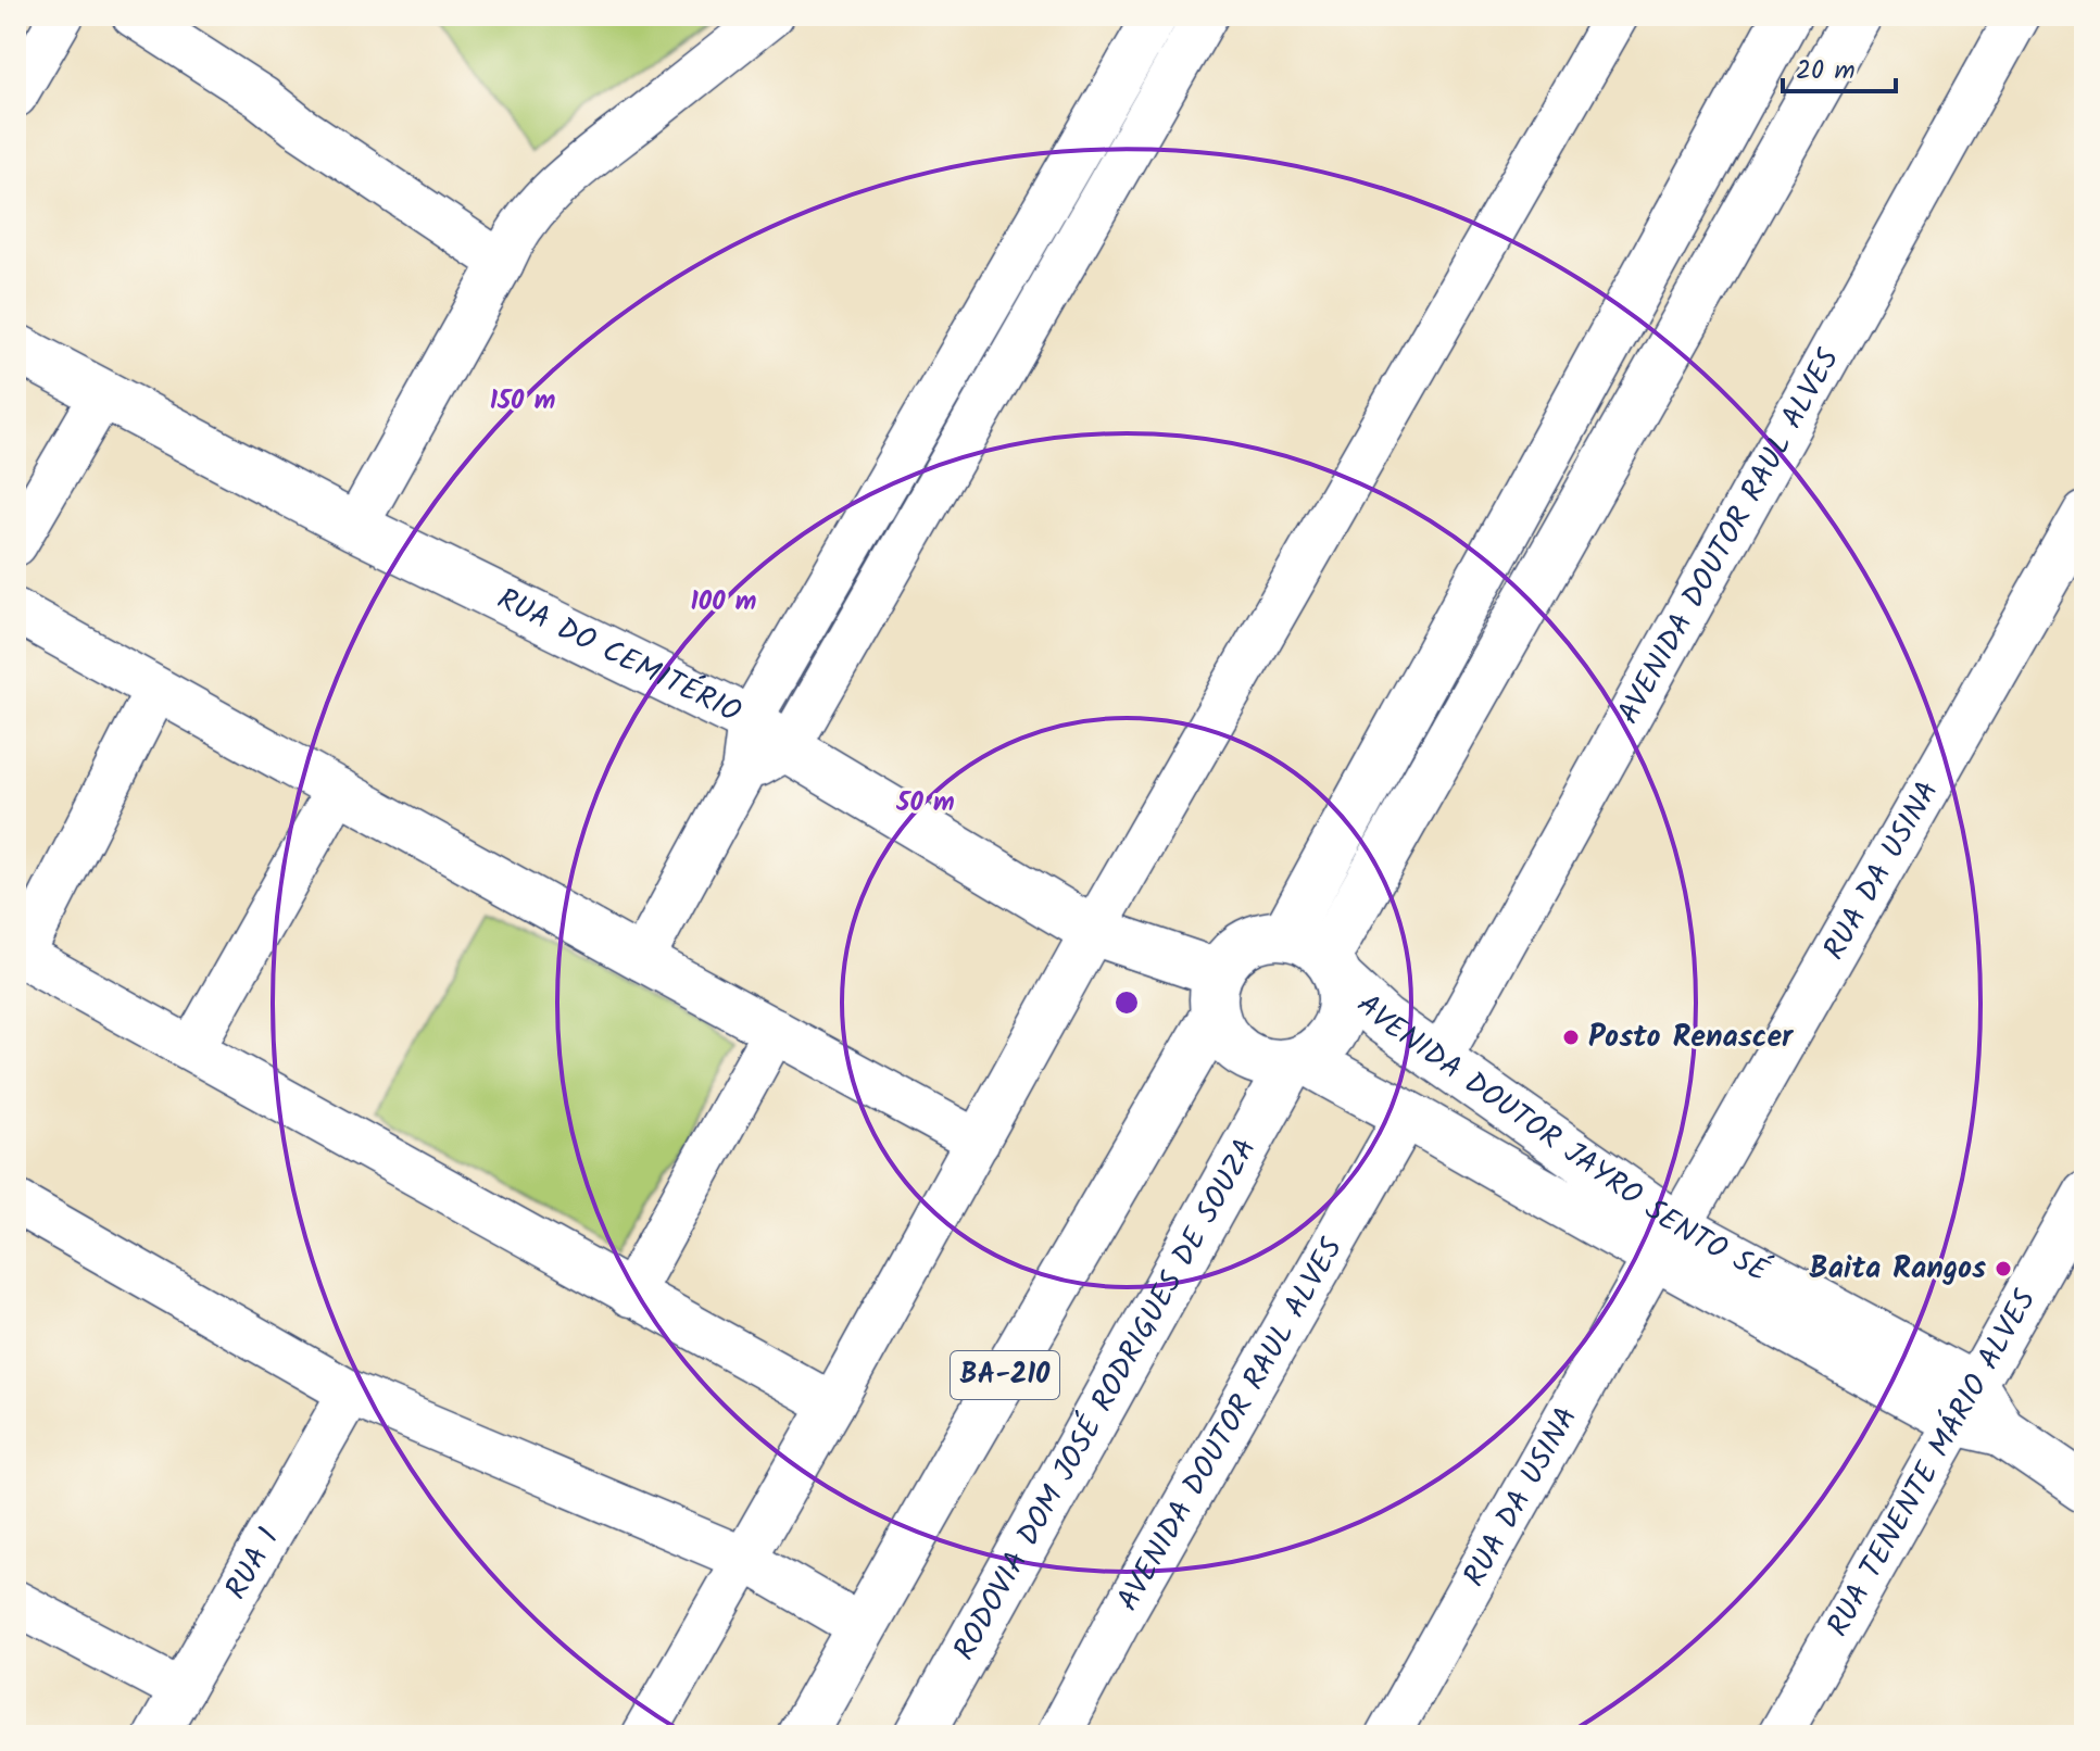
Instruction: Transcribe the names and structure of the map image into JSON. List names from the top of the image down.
{
  "streets": {
    "main road": [
      "RUA DO CEMITÉRIO",
      "AVENIDA DOUTOR JAYRO SENTO SÉ",
      "BA-210",
      "RODOVIA DOM JOSÉ RODRIGUES DE SOUZA"
    ],
    "street": [
      "AVENIDA DOUTOR RAUL ALVES",
      "RUA DA USINA",
      "RUA TENENTE MÁRIO ALVES",
      "RUA 1"
    ]
  },
  "crossings": [
    ["AVENIDA DOUTOR RAUL ALVES", "AVENIDA DOUTOR JAYRO SENTO SÉ"],
    ["RUA DO CEMITÉRIO", "AVENIDA DOUTOR JAYRO SENTO SÉ"],
    ["RUA DO CEMITÉRIO", "BA-210"],
    ["RUA DO CEMITÉRIO", "RODOVIA DOM JOSÉ RODRIGUES DE SOUZA"],
    ["RUA DA USINA", "AVENIDA DOUTOR JAYRO SENTO SÉ"],
    ["AVENIDA DOUTOR JAYRO SENTO SÉ", "BA-210"],
    ["AVENIDA DOUTOR JAYRO SENTO SÉ", "RODOVIA DOM JOSÉ RODRIGUES DE SOUZA"],
    ["AVENIDA DOUTOR JAYRO SENTO SÉ", "RUA TENENTE MÁRIO ALVES"],
    ["BA-210", "RODOVIA DOM JOSÉ RODRIGUES DE SOUZA"]
  ],
  "places": ["Posto Renascer", "Baita Rangos"],
  "scale_bar": "20 m",
  "rings": ["150 m", "100 m", "50 m"]
}
